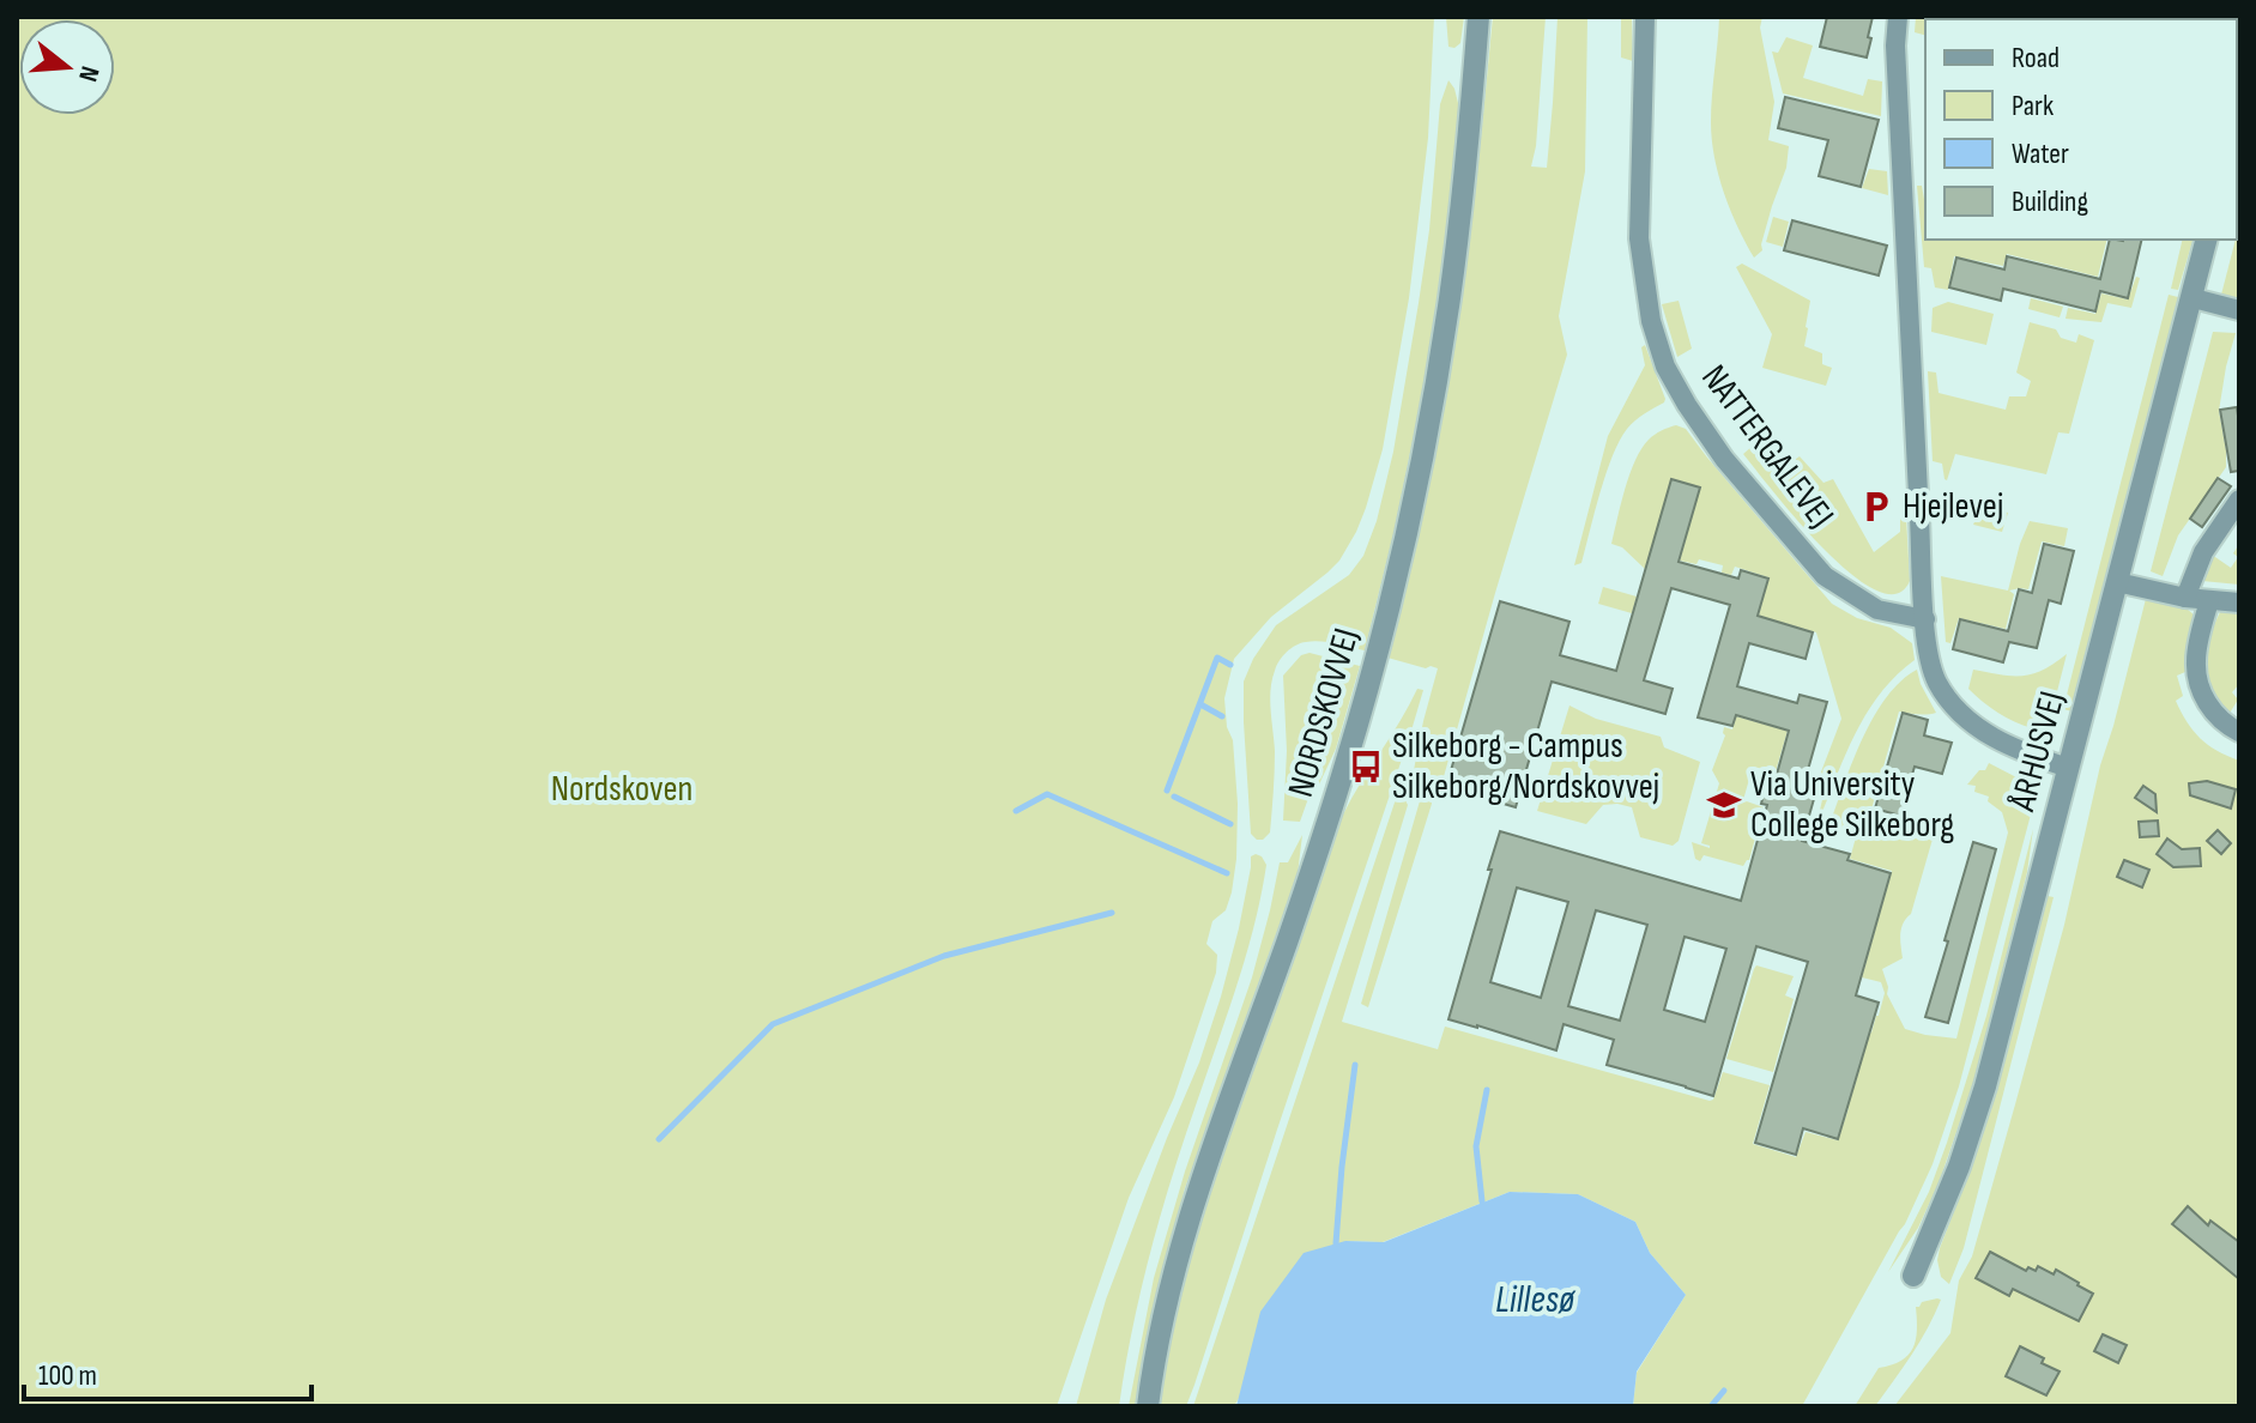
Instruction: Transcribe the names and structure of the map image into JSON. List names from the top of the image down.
{
  "streets": {
    "street": ["NATTERGALEVEJ", "NORDSKOVVEJ", "ÅRHUSVEJ"]
  },
  "water": ["Lillesø"],
  "parks": ["Nordskoven"],
  "places": {
    "parking": ["Hjejlevej"],
    "bus stop": ["Silkeborg - Campus Silkeborg/Nordskovvej"],
    "school or university": ["Via University College Silkeborg"]
  },
  "legend": [
    "Road",
    "Park",
    "Water",
    "Building"
  ],
  "scale_bar": "100 m",
  "north": "right"
}
